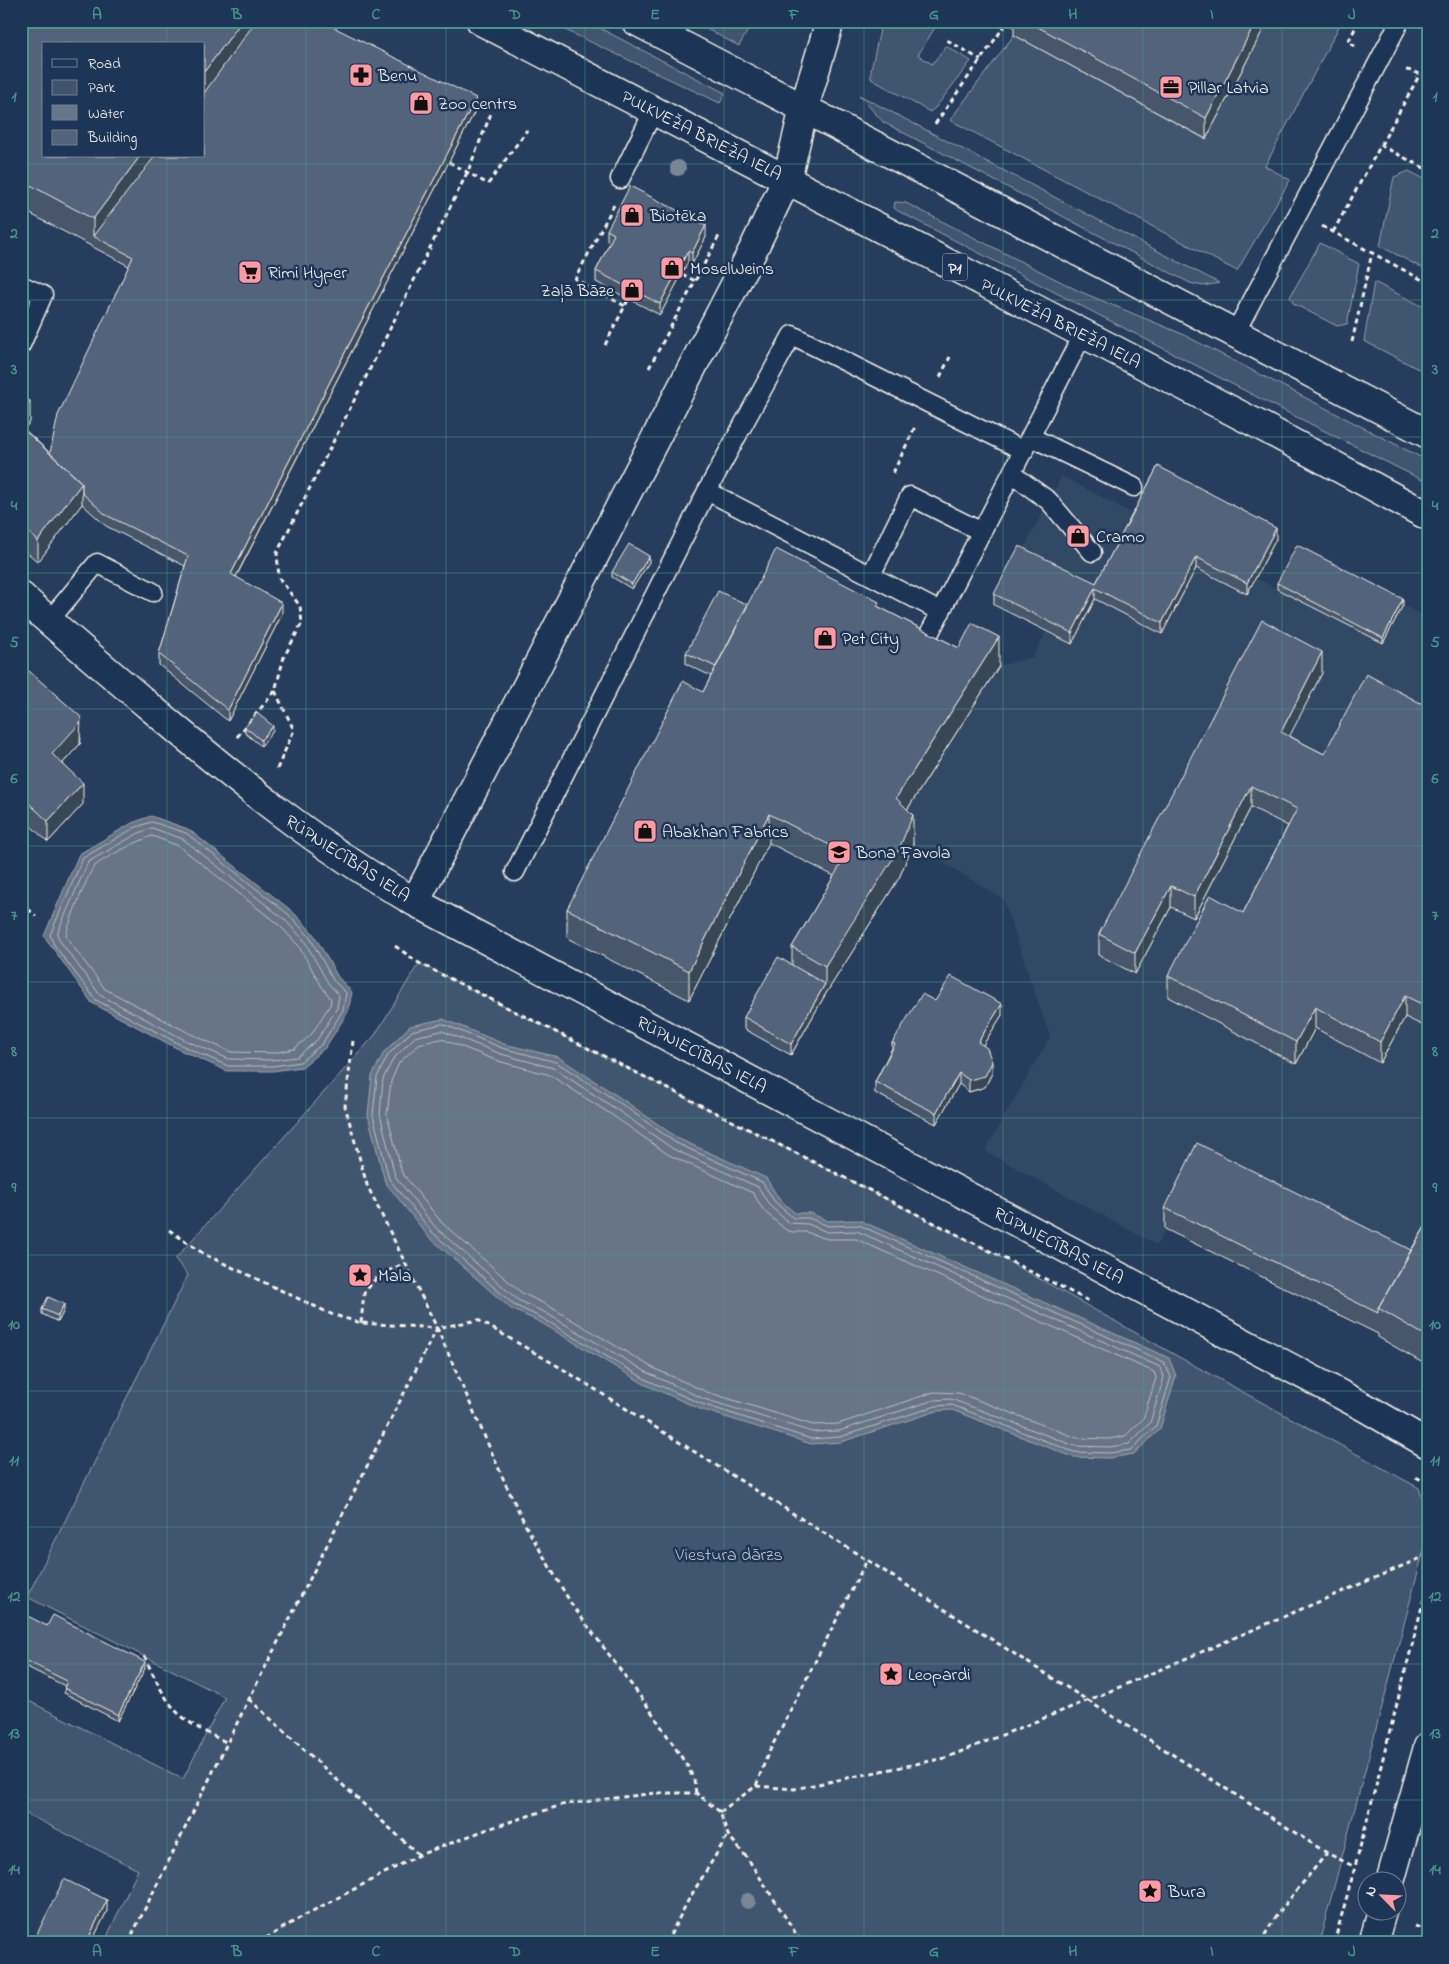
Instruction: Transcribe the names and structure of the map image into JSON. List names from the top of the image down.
{
  "streets": {
    "street": ["PULKVEŽA BRIEŽA IELA", "P1", "RŪPNIECĪBAS IELA"]
  },
  "parks": ["Viestura dārzs"],
  "places": {
    "pharmacy": ["Benu"],
    "office": ["Pillar Latvia"],
    "shop": [
      "Zoo centrs",
      "Biotēka",
      "MoselWeins",
      "Zaļā Bāze",
      "Cramo",
      "Pet City",
      "Abakhan Fabrics"
    ],
    "supermarket": ["Rimi Hyper"],
    "school or university": ["Bona Favola"],
    "place": ["Mala", "Leopardi", "Bura"]
  },
  "legend": [
    "Road",
    "Park",
    "Water",
    "Building"
  ],
  "north": "top left",
  "grid": {
    "columns": [
      "A",
      "B",
      "C",
      "D",
      "E",
      "F",
      "G",
      "H",
      "I",
      "J"
    ],
    "rows": [
      "1",
      "2",
      "3",
      "4",
      "5",
      "6",
      "7",
      "8",
      "9",
      "10",
      "11",
      "12",
      "13",
      "14"
    ]
  }
}
